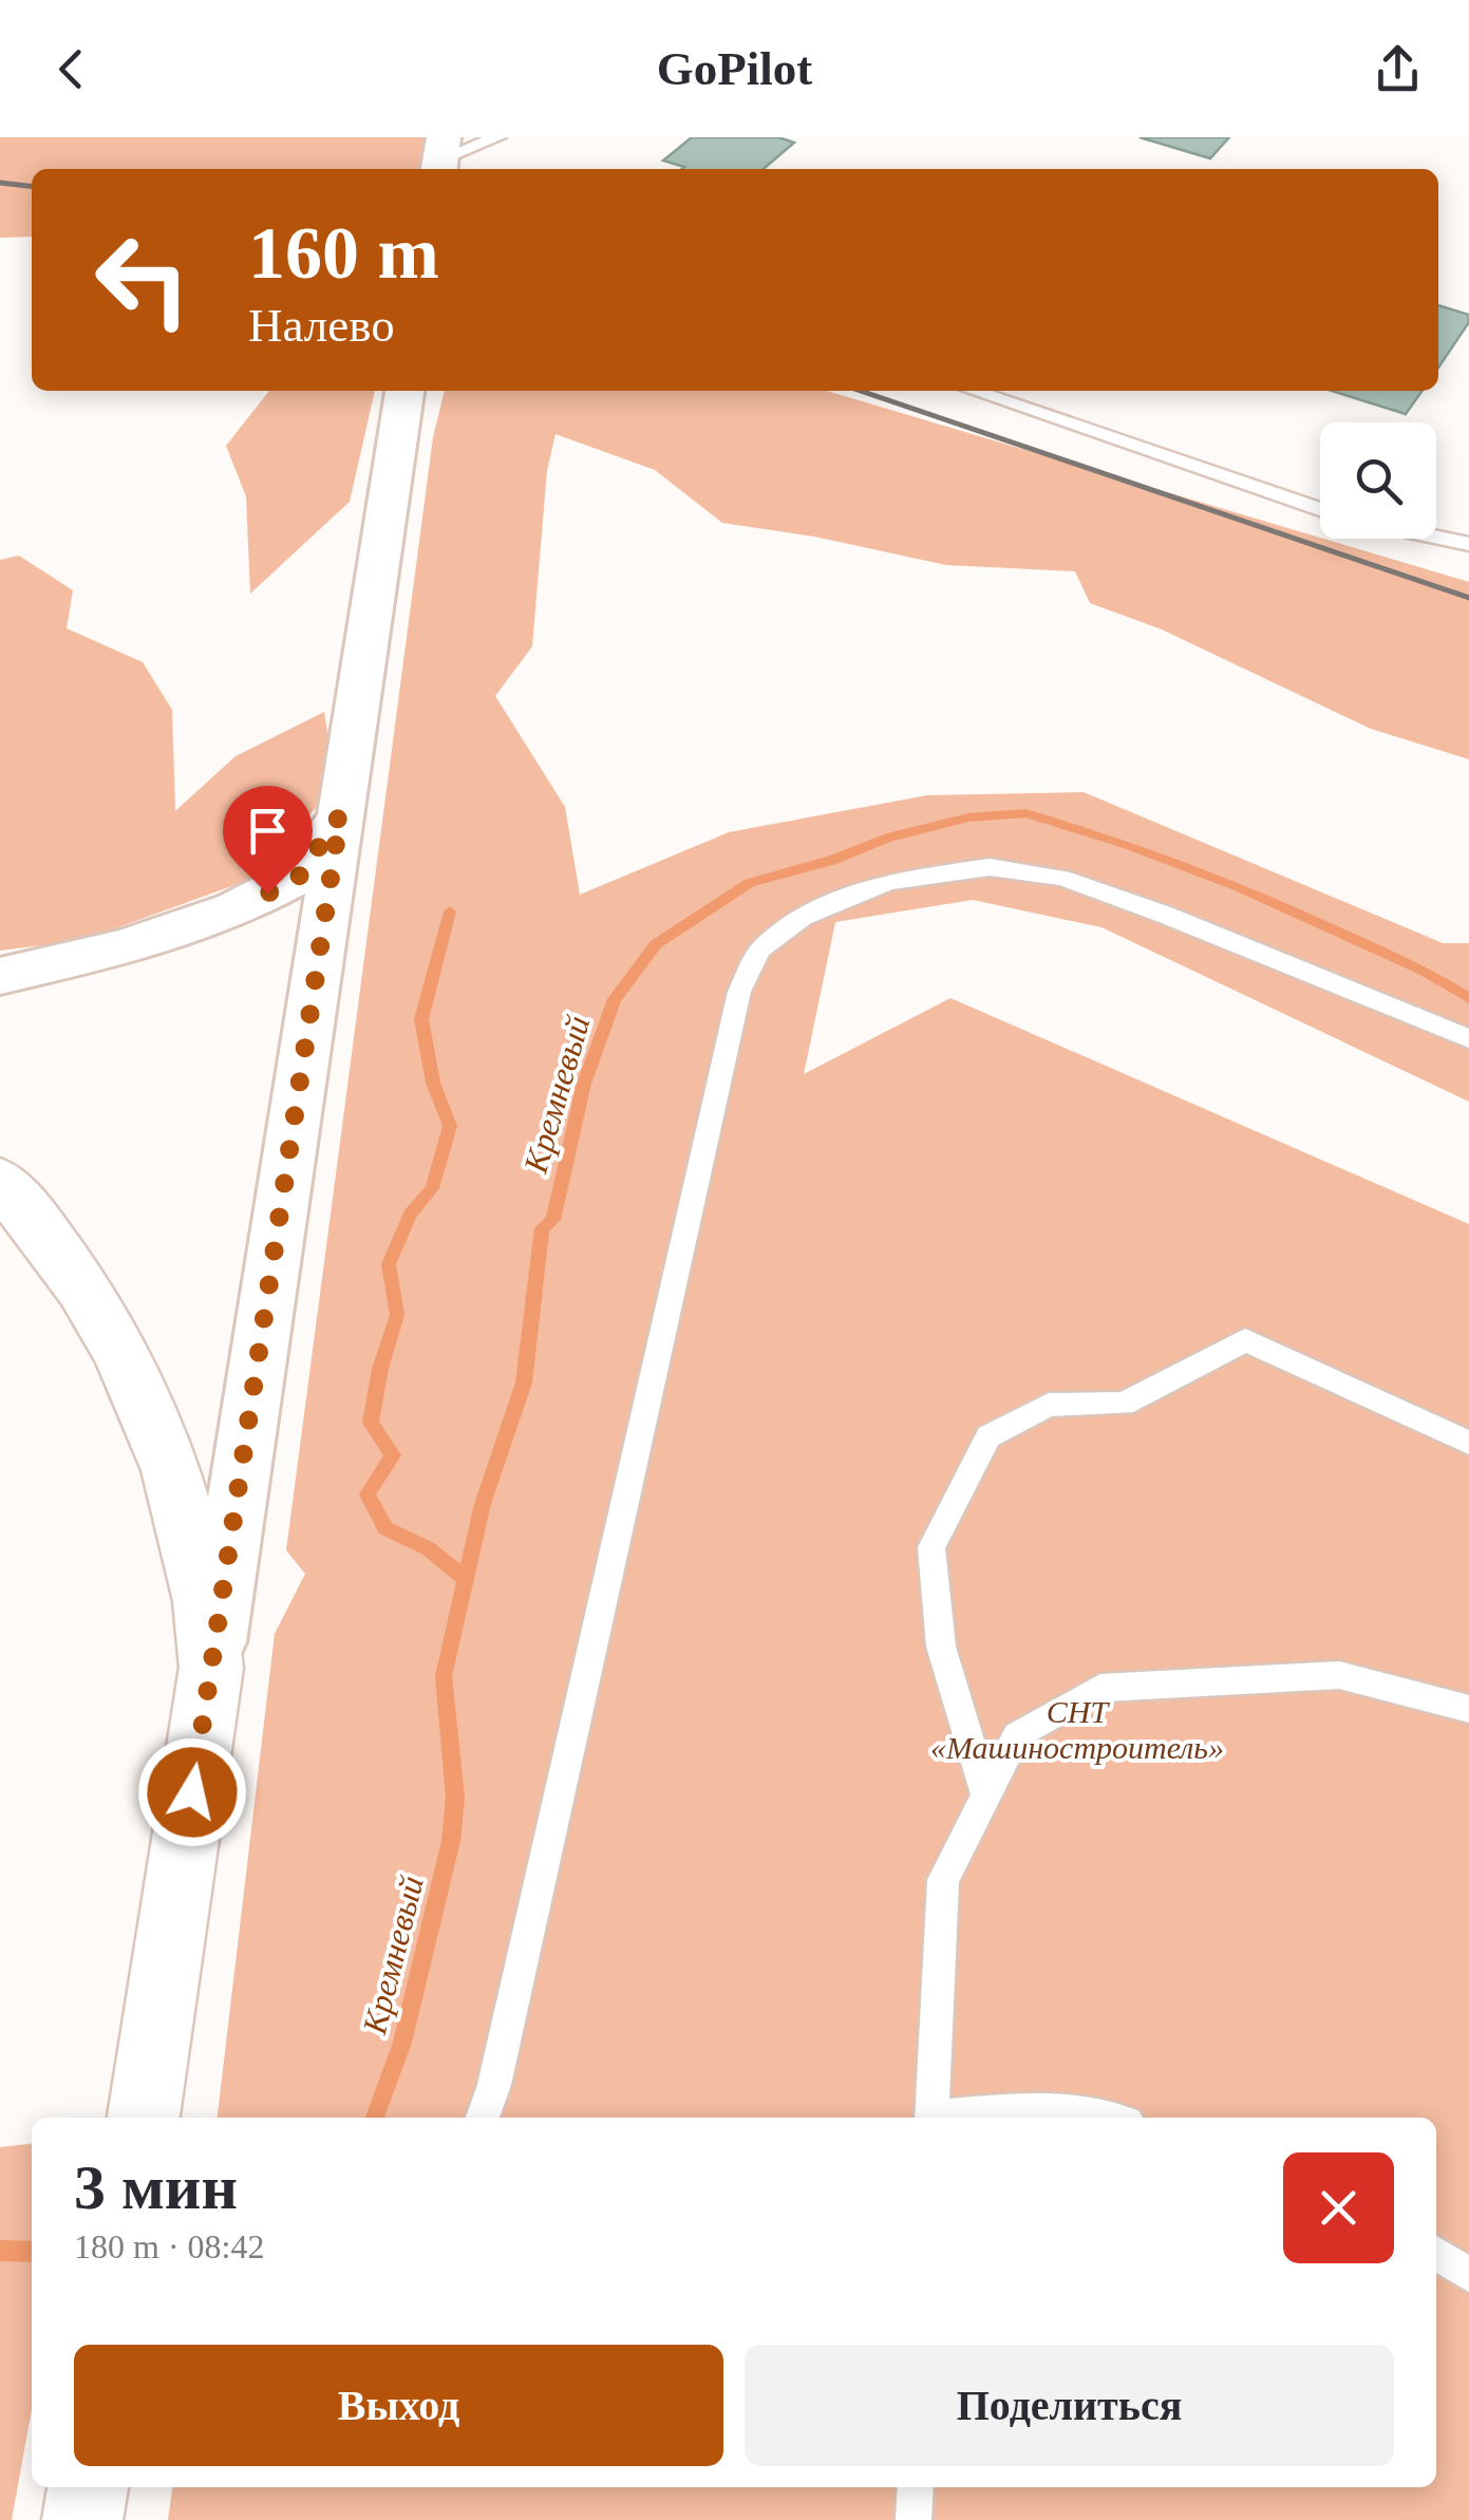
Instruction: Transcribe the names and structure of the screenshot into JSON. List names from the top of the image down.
{
  "water": ["Кремневый"],
  "parks": ["СНТ «Машиностроитель»"],
  "page": {
    "header": "GoPilot",
    "turn": ["160 m", "Налево"],
    "heading": ["3 мин", "180 m · 08:42"],
    "buttons": ["Выход", "Поделиться"]
  }
}
